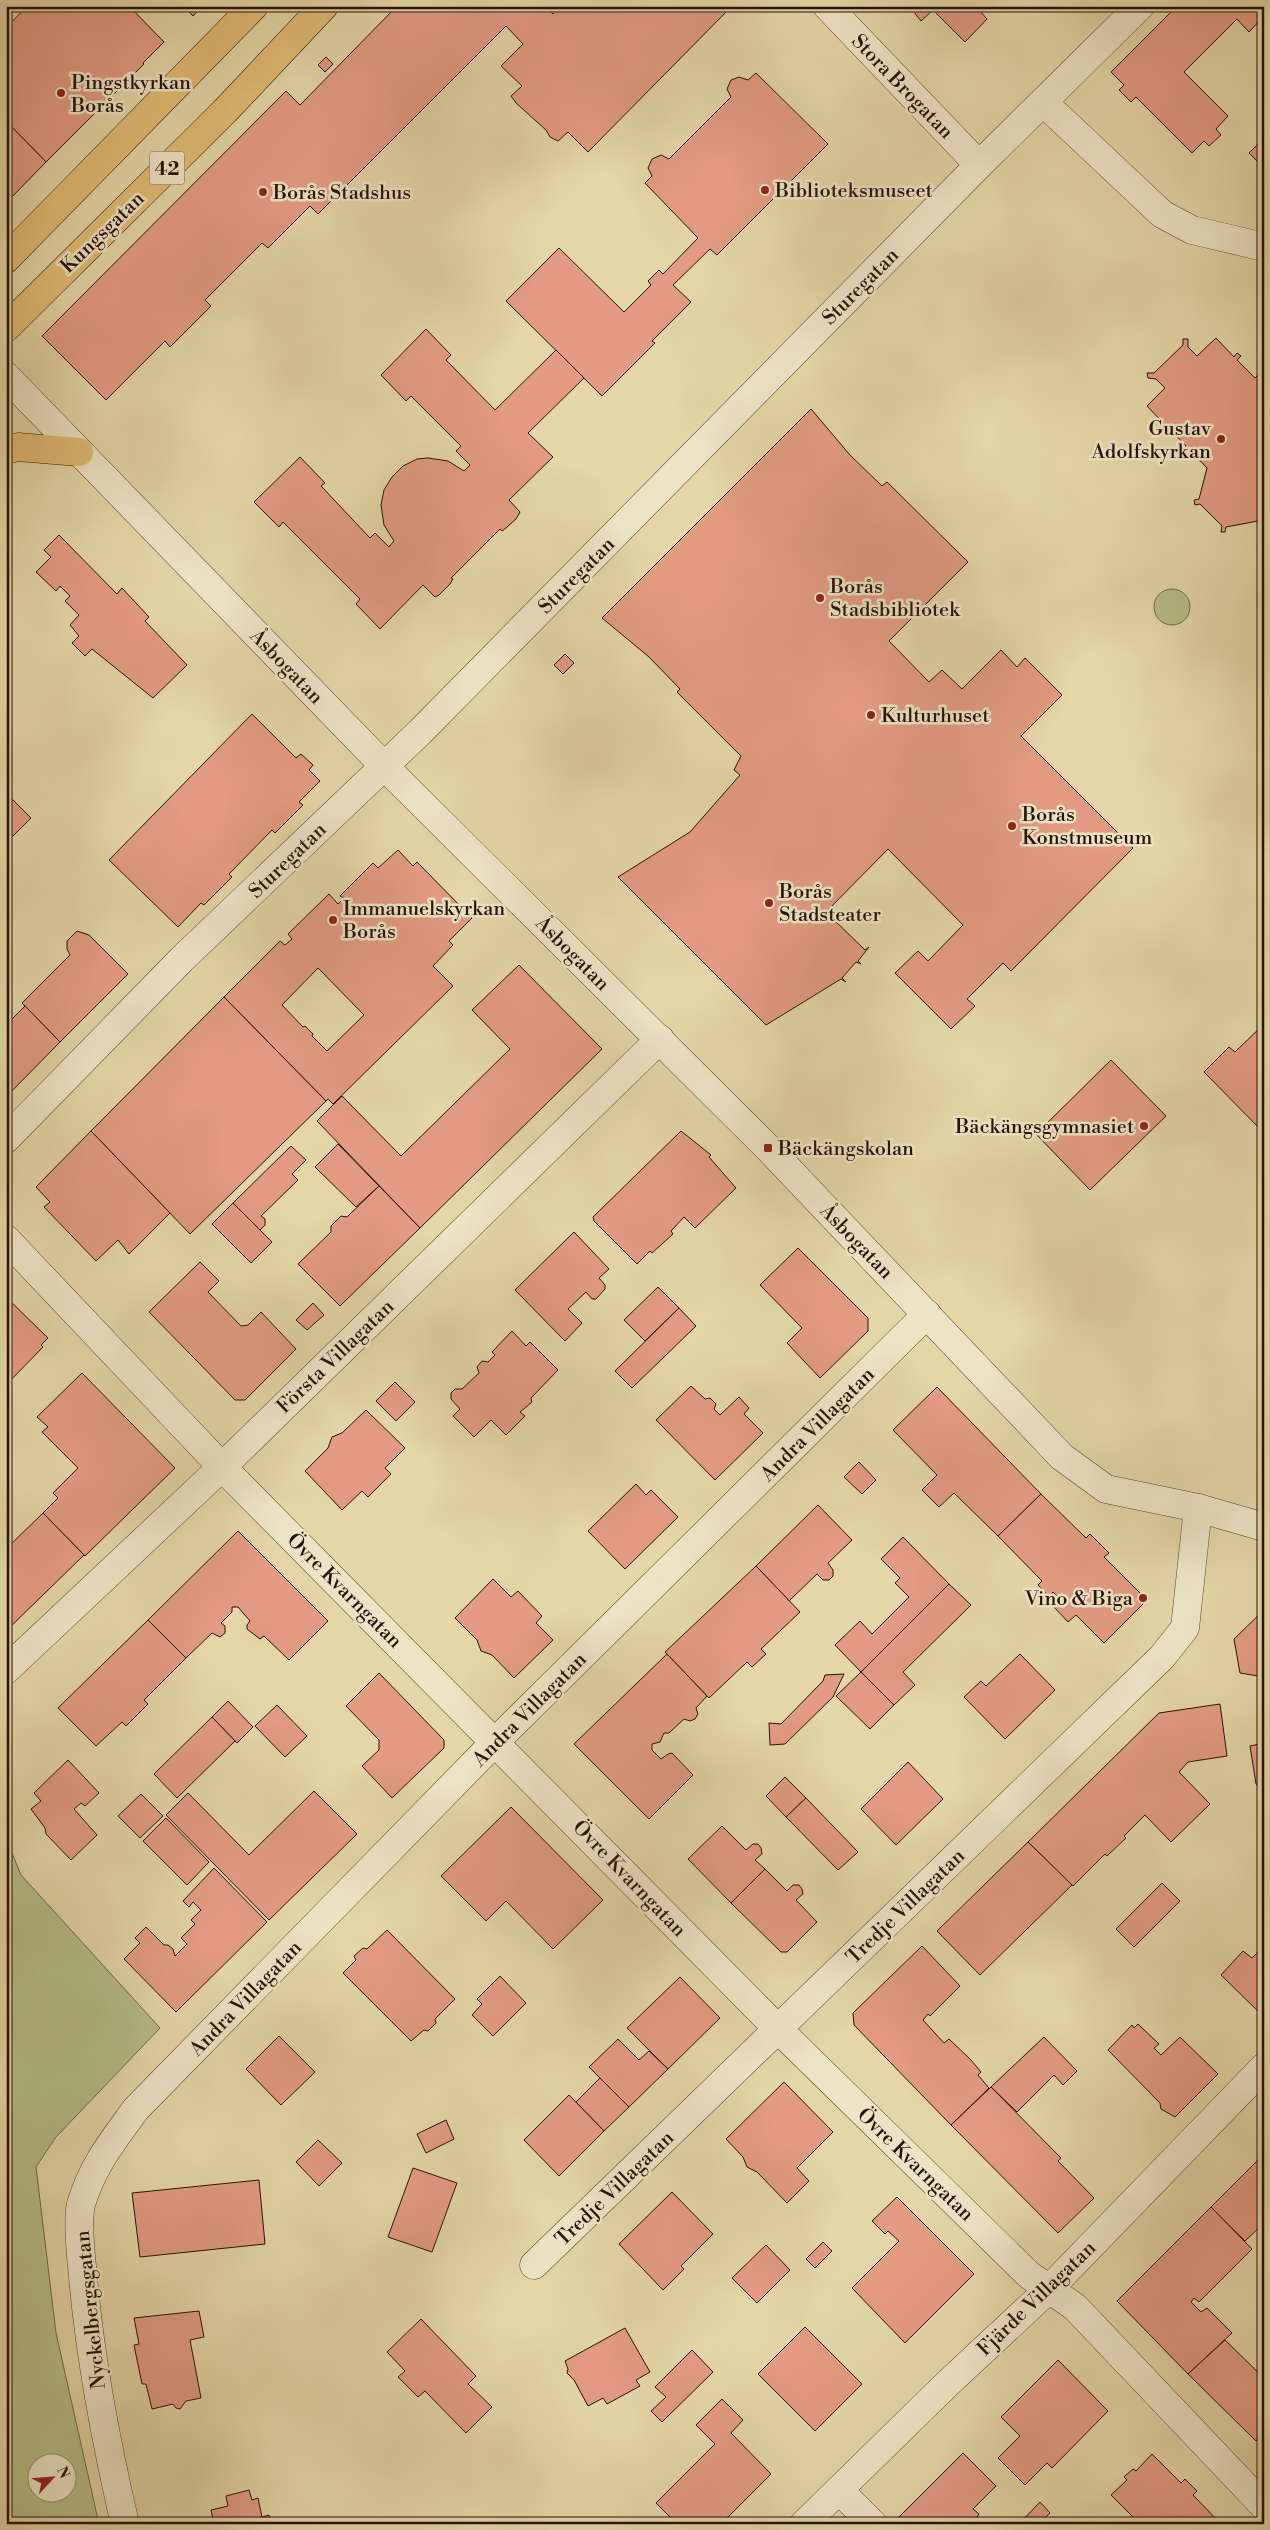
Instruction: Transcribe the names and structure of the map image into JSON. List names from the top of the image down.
{
  "streets": {
    "main road": ["42", "Kungsgatan"],
    "street": [
      "Stora Brogatan",
      "Sturegatan",
      "Åsbogatan",
      "Första Villagatan",
      "Andra Villagatan",
      "Övre Kvarngatan",
      "Tredje Villagatan",
      "Fjärde Villagatan",
      "Nyckelbergsgatan"
    ]
  },
  "crossings": [
    ["Stora Brogatan", "Sturegatan"],
    ["Sturegatan", "Åsbogatan"],
    ["Åsbogatan", "Första Villagatan"],
    ["Åsbogatan", "Andra Villagatan"],
    ["Åsbogatan", "Tredje Villagatan"],
    ["Första Villagatan", "Övre Kvarngatan"],
    ["Andra Villagatan", "Övre Kvarngatan"],
    ["Andra Villagatan", "Nyckelbergsgatan"],
    ["Övre Kvarngatan", "Tredje Villagatan"],
    ["Övre Kvarngatan", "Fjärde Villagatan"]
  ],
  "places": {
    "other": [
      "Pingstkyrkan Borås",
      "Biblioteksmuseet",
      "Borås Stadshus",
      "Gustav Adolfskyrkan",
      "Borås Stadsbibliotek",
      "Kulturhuset",
      "Borås Konstmuseum",
      "Borås Stadsteater",
      "Immanuelskyrkan Borås",
      "Bäckängsgymnasiet",
      "Vino & Biga"
    ],
    "transit": ["Bäckängskolan"]
  },
  "north": "top right"
}
